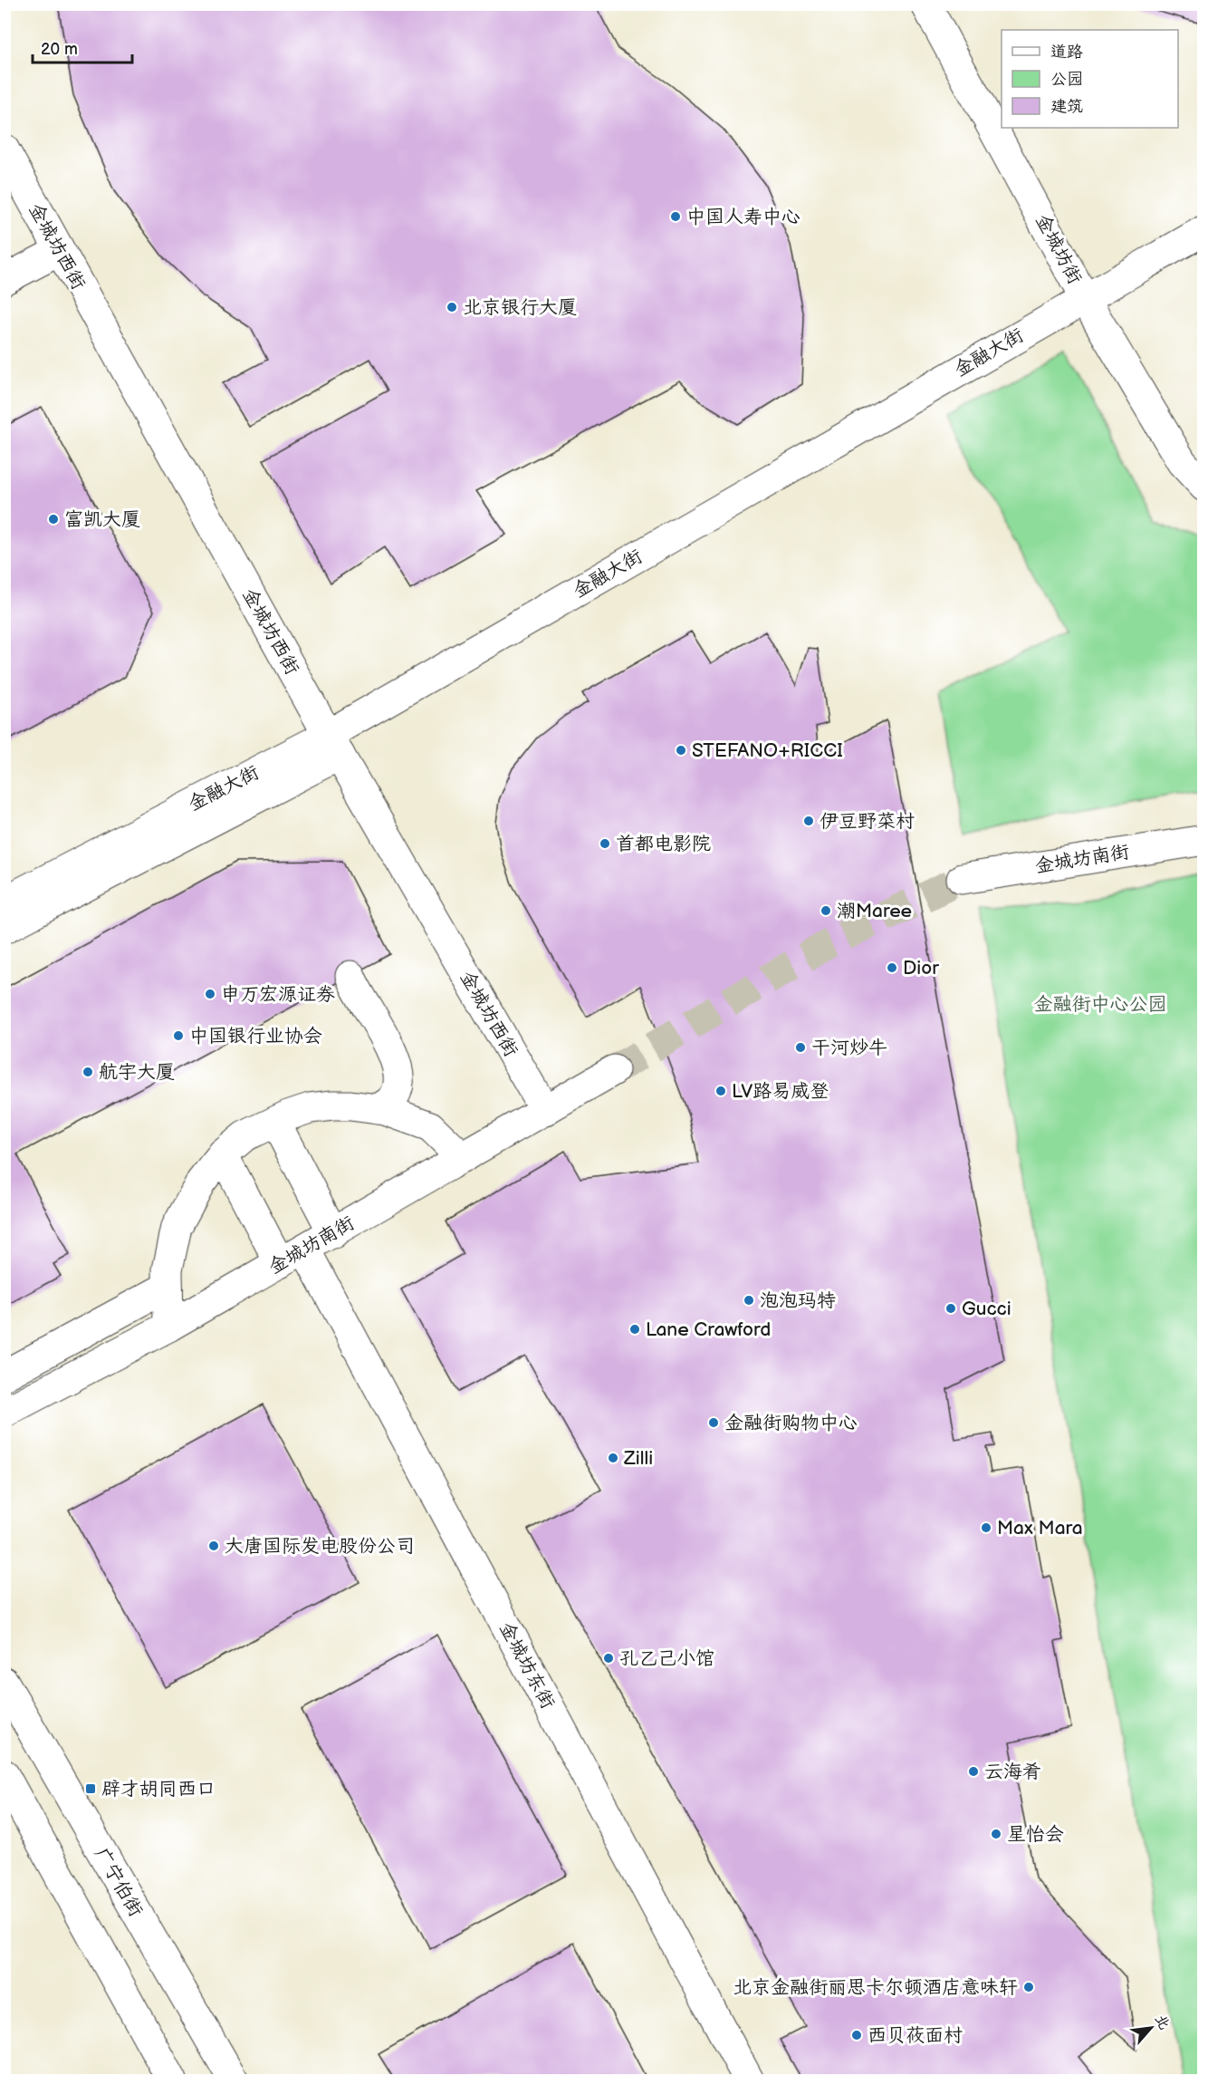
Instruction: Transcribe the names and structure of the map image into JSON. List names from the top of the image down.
{
  "streets": {
    "street": [
      "金城坊西街",
      "金城坊街",
      "金融大街",
      "金城坊南街",
      "金城坊东街",
      "广宁伯街"
    ]
  },
  "crossings": [
    ["金城坊西街", "金融大街"],
    ["金城坊西街", "金城坊南街"],
    ["金城坊街", "金融大街"],
    ["金城坊南街", "金城坊东街"]
  ],
  "parks": ["金融街中心公园"],
  "places": {
    "other": [
      "中国人寿中心",
      "北京银行大厦",
      "富凯大厦",
      "STEFANO+RICCI",
      "伊豆野菜村",
      "首都电影院",
      "潮Maree",
      "Dior",
      "申万宏源证券",
      "中国银行业协会",
      "干河炒牛",
      "航宇大厦",
      "LV路易威登",
      "泡泡玛特",
      "Gucci",
      "Lane Crawford",
      "金融街购物中心",
      "Zilli",
      "Max Mara",
      "大唐国际发电股份公司",
      "孔乙己小馆",
      "云海肴",
      "星怡会",
      "北京金融街丽思卡尔顿酒店意味轩",
      "西贝莜面村"
    ],
    "transit": ["辟才胡同西口"]
  },
  "legend": ["道路", "公园", "建筑"],
  "scale_bar": "20 m",
  "north": "top right"
}
